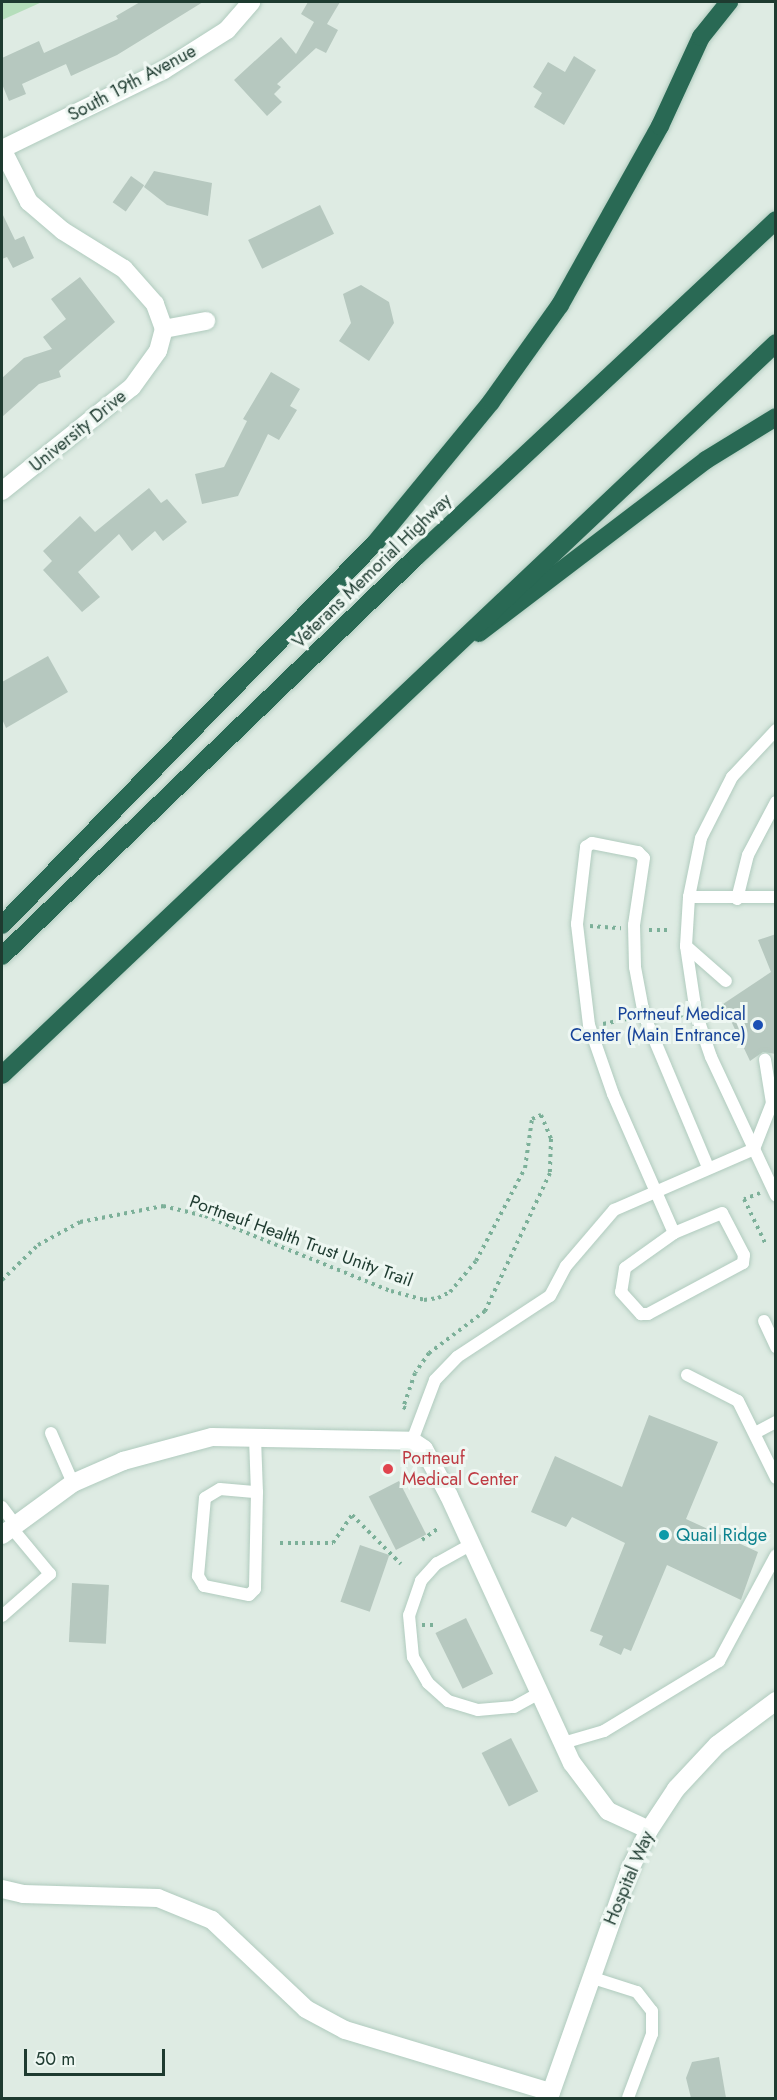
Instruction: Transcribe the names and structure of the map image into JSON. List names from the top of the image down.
{
  "streets": {
    "highway": ["Veterans Memorial Highway"],
    "street": ["South 19th Avenue", "University Drive", "Hospital Way"],
    "path": ["Portneuf Health Trust Unity Trail"]
  },
  "places": ["Portneuf Medical Center (Main Entrance)", "Portneuf Medical Center", "Quail Ridge"],
  "scale_bar": "50 m"
}
